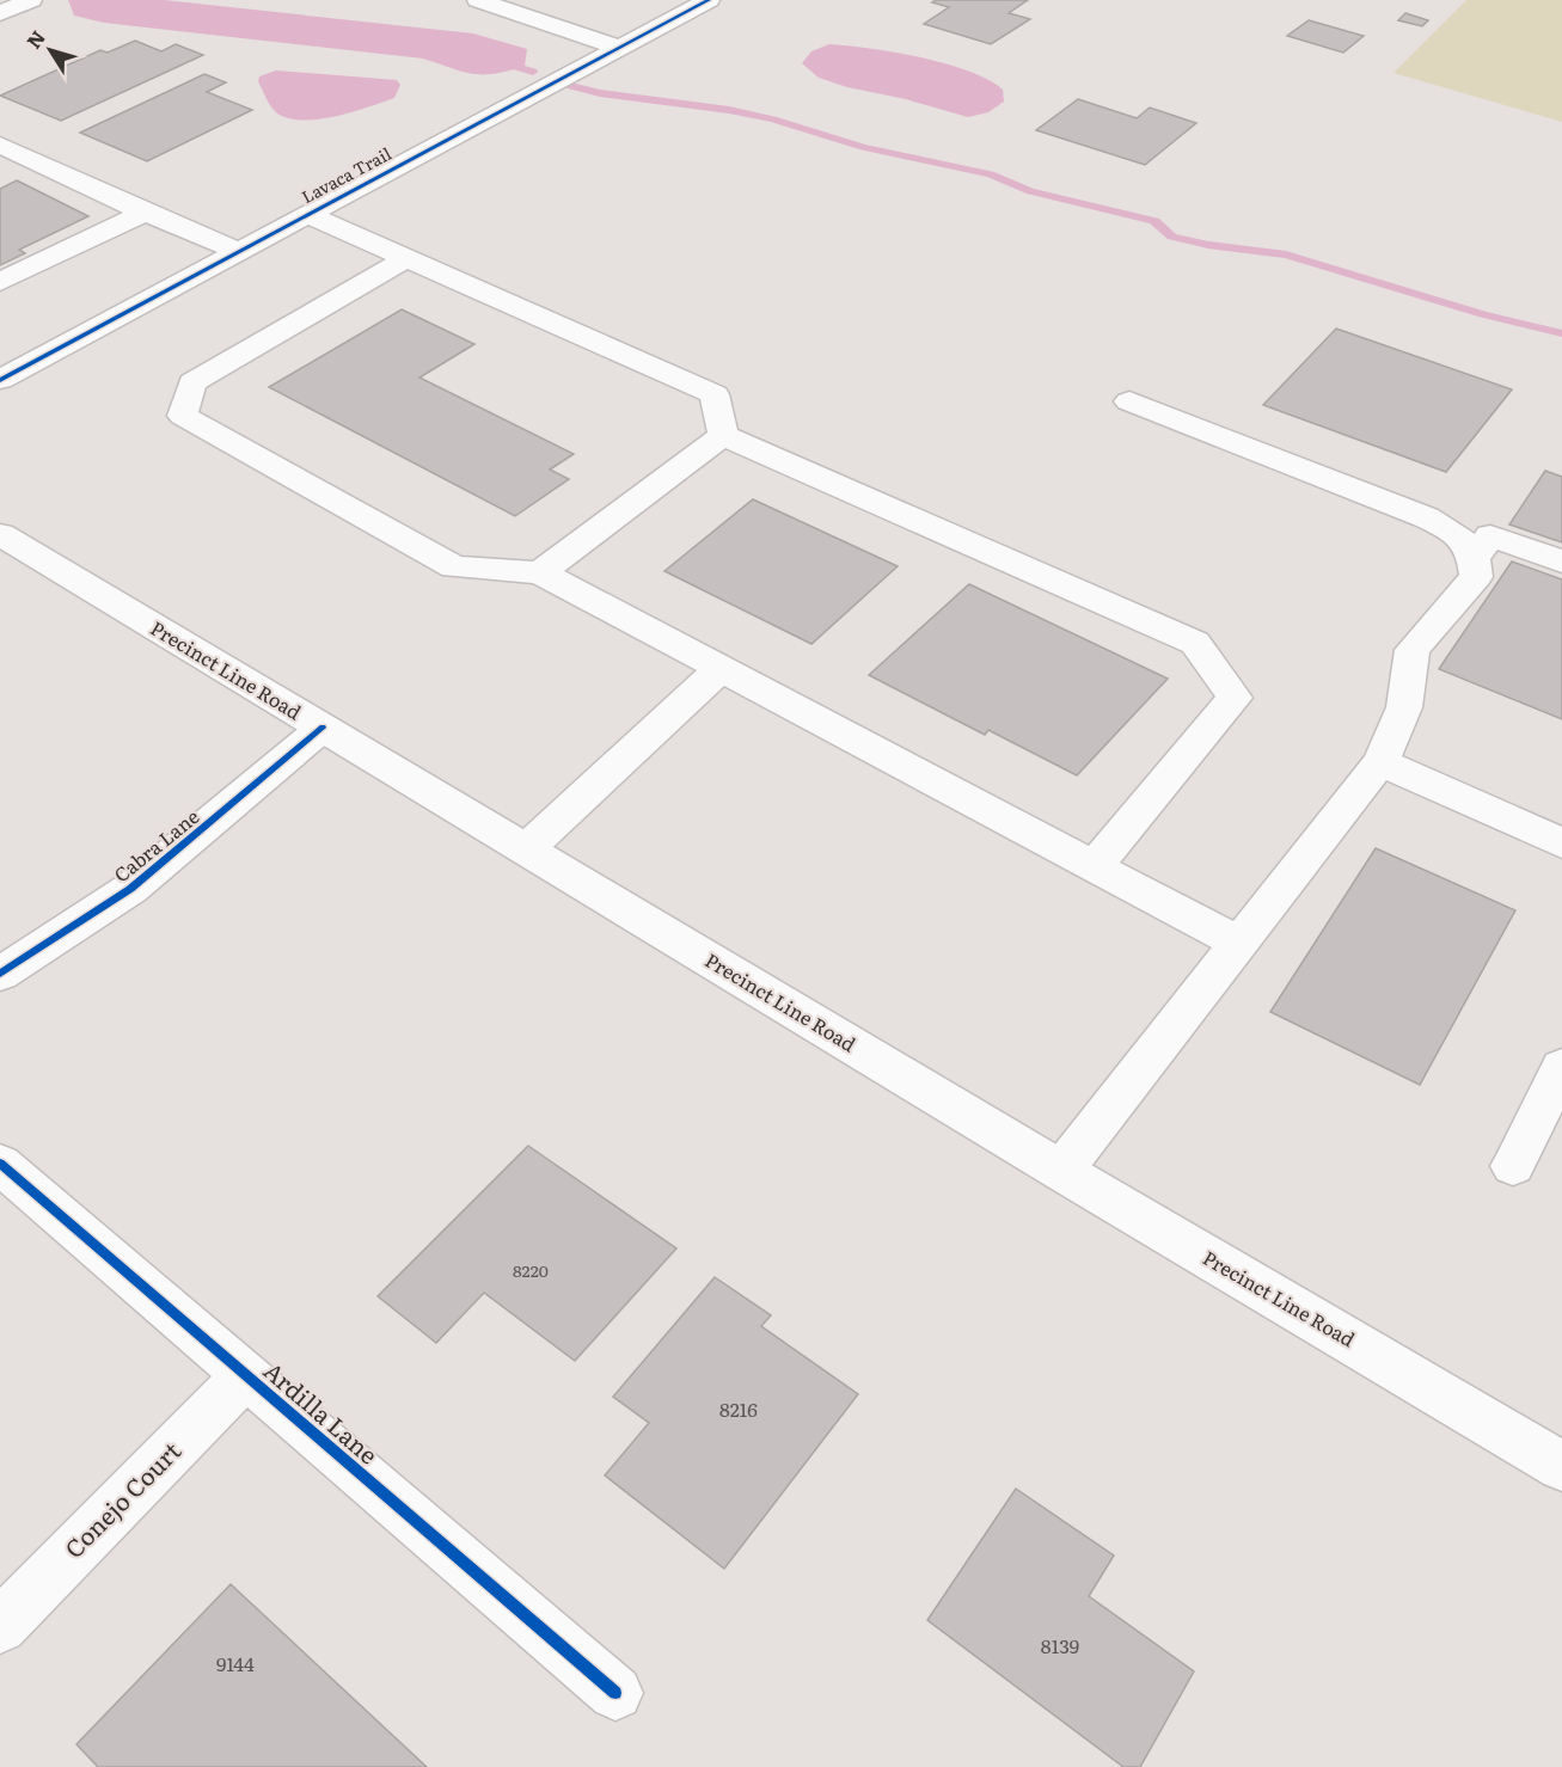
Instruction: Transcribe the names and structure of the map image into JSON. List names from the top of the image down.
{
  "streets": {
    "street": [
      "Lavaca Trail",
      "Precinct Line Road",
      "Cabra Lane",
      "Ardilla Lane",
      "Conejo Court"
    ]
  },
  "crossings": [
    ["Precinct Line Road", "Cabra Lane"],
    ["Ardilla Lane", "Conejo Court"]
  ],
  "house_numbers": [
    "8220",
    "8216",
    "8139",
    "9144"
  ],
  "north": "top left"
}
